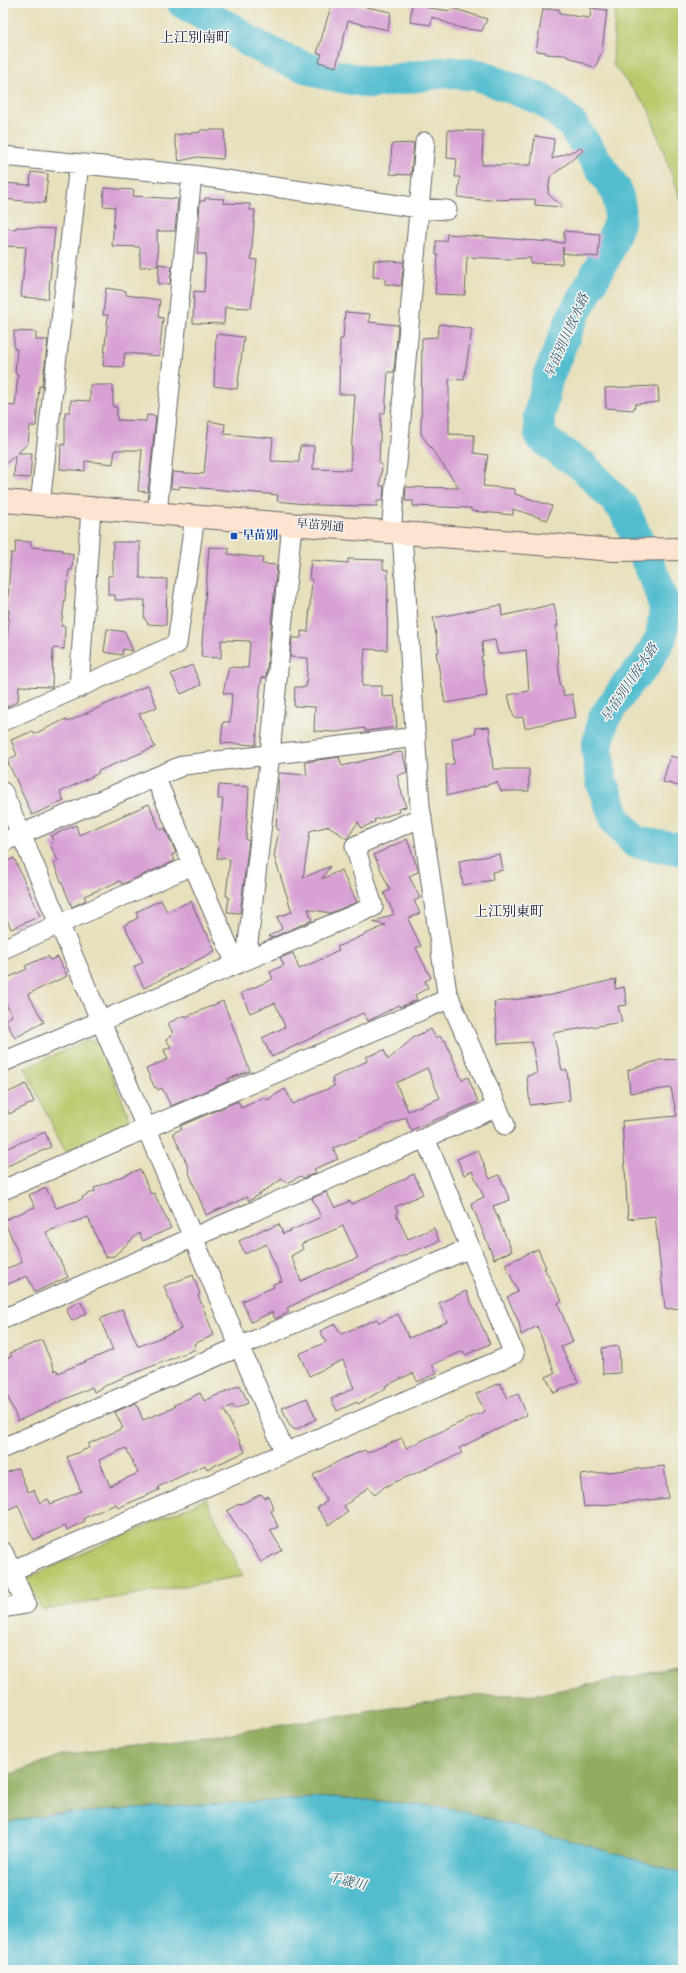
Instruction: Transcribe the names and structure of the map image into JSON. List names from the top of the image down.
{
  "streets": {
    "street": ["早苗別通"]
  },
  "districts": ["上江別南町", "上江別東町"],
  "water": ["早苗別川放水路", "千歳川"],
  "places": {
    "transit": ["早苗別"]
  }
}
